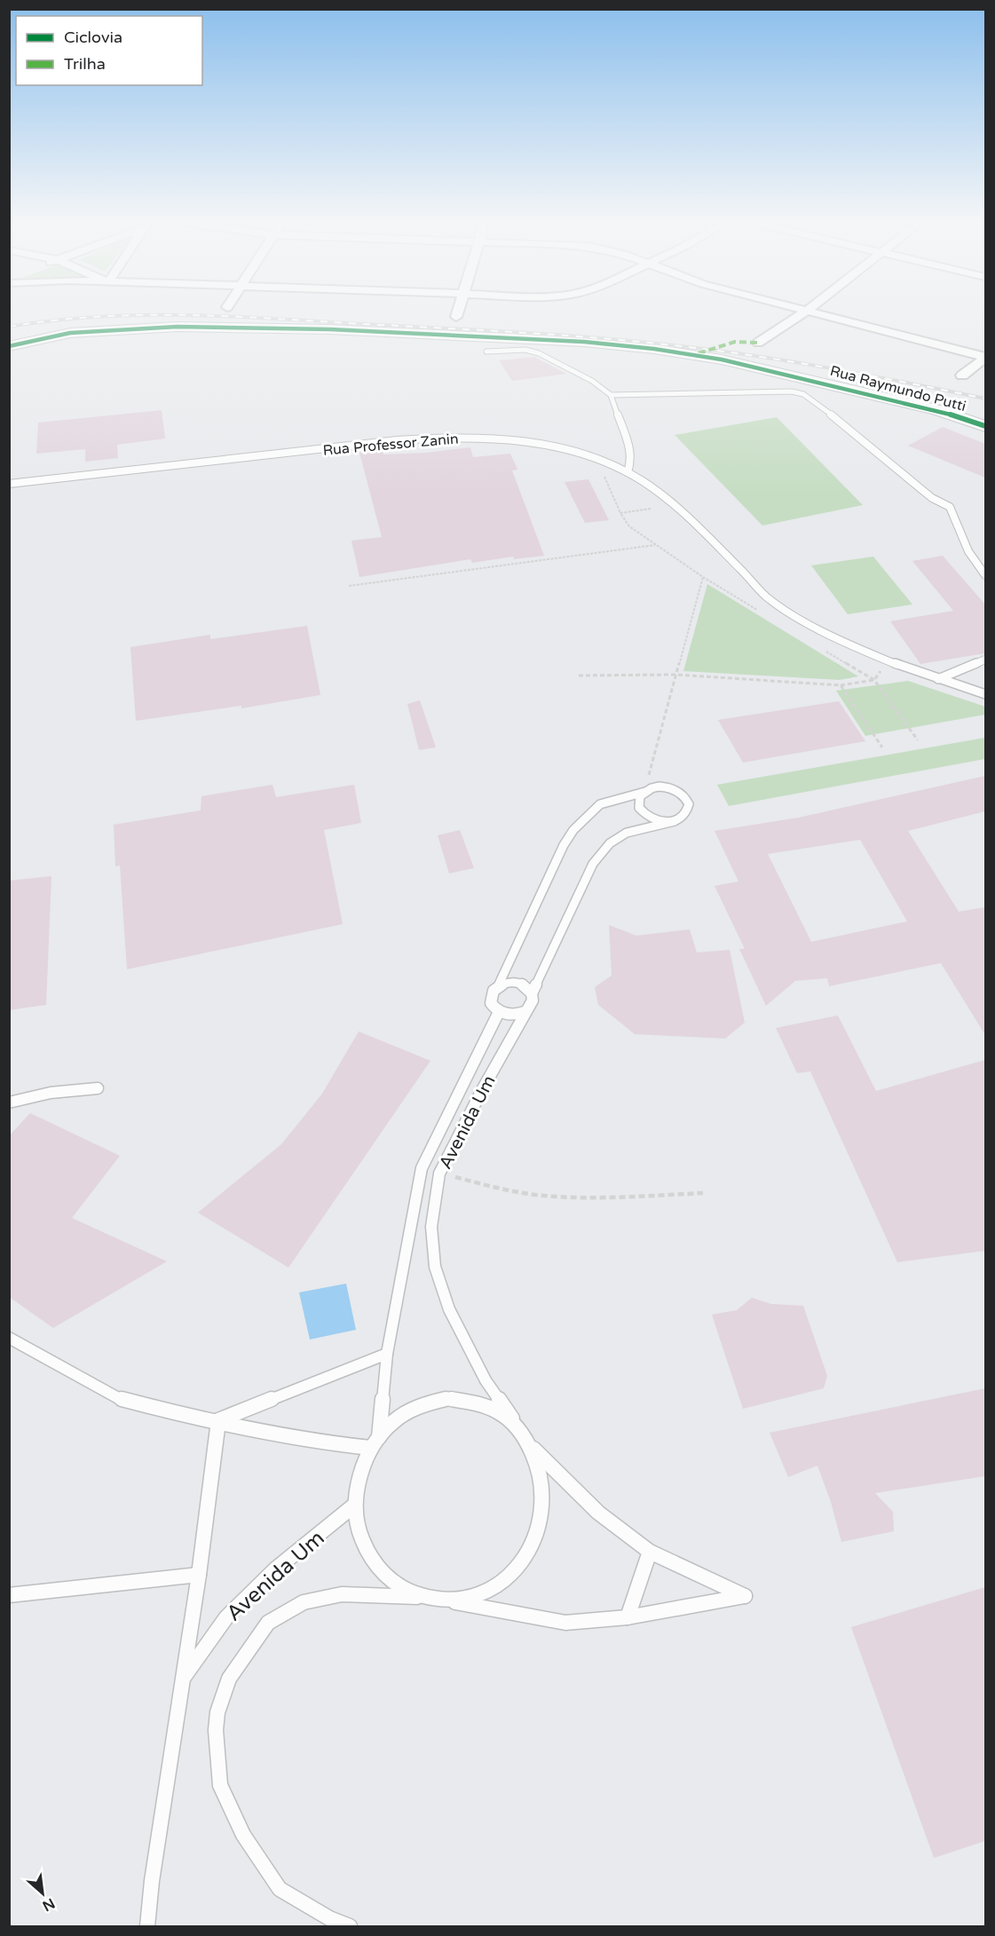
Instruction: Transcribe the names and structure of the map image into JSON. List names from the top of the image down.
{
  "streets": {
    "street": ["Rua Raymundo Putti"],
    "lane": ["Rua Professor Zanin", "Avenida Um"]
  },
  "legend": ["Ciclovia", "Trilha"],
  "north": "bottom right"
}
